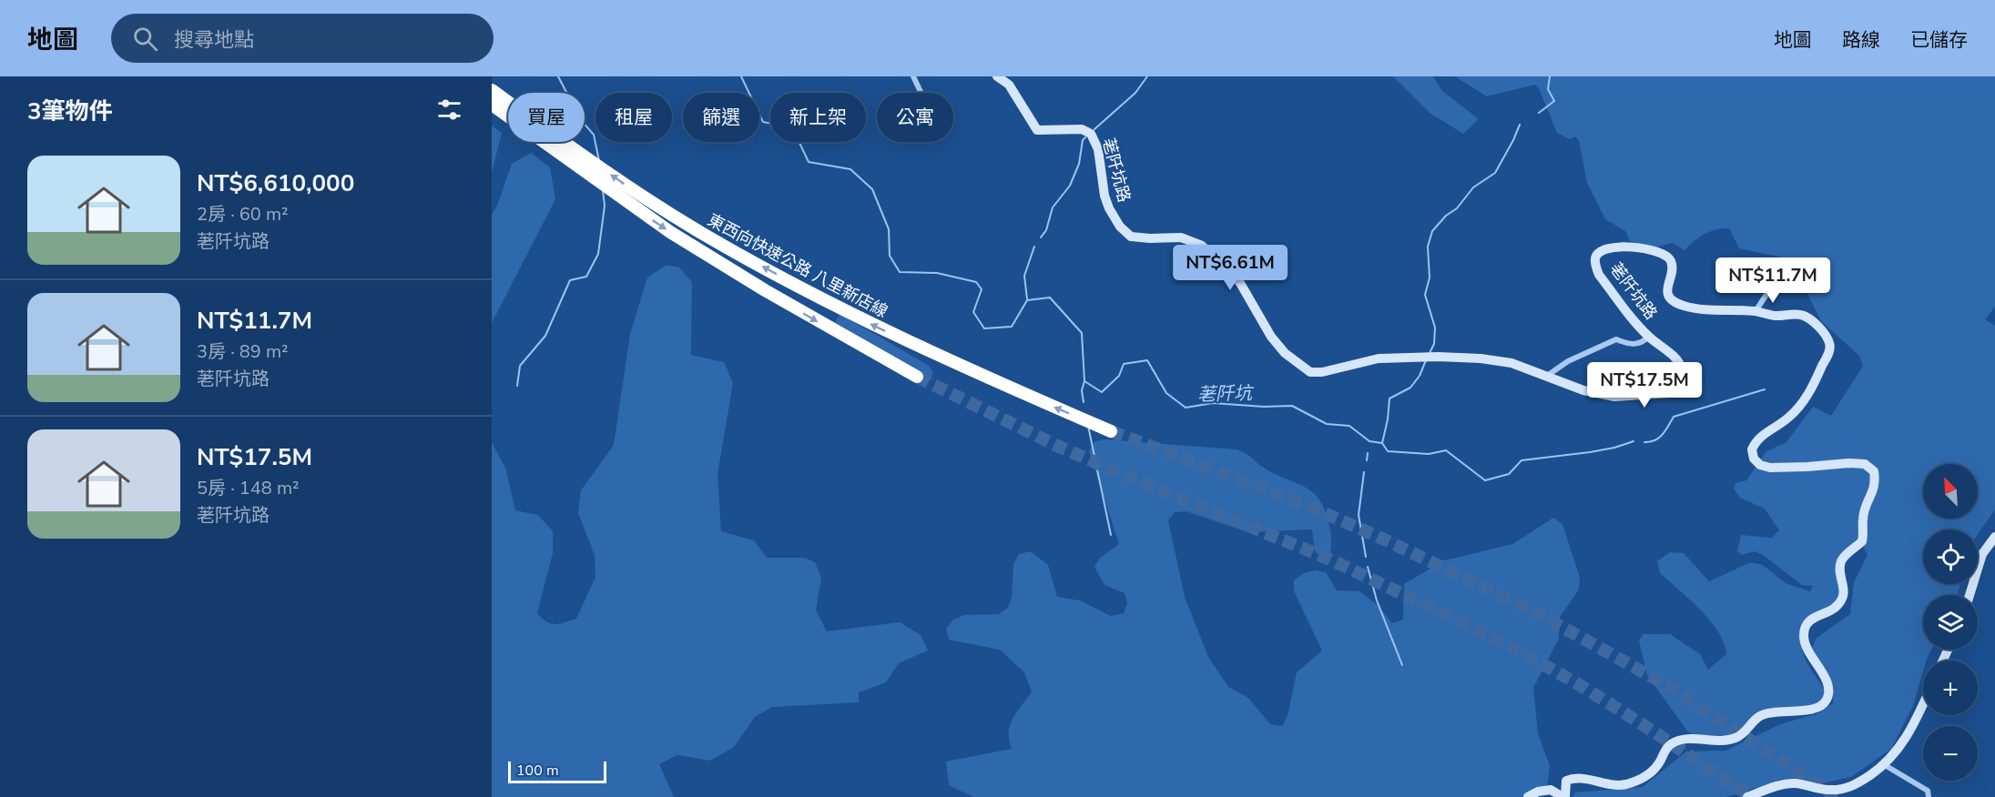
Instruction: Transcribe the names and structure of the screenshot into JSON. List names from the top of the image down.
{
  "streets": {
    "highway": ["東西向快速公路 八里新店線"],
    "street": ["荖阡坑路"]
  },
  "water": ["荖阡坑"],
  "scale_bar": "100 m",
  "north": "top left",
  "page": {
    "header": "地圖",
    "search": "搜尋地點",
    "nav": ["地圖", "路線", "已儲存"],
    "heading": "3筆物件",
    "chip": [
      "買屋",
      "租屋",
      "篩選",
      "新上架",
      "公寓"
    ],
    "list": [
      {
        "name": "NT$6,610,000",
        "note": "2房 · 60 m² · 荖阡坑路"
      },
      {
        "name": "NT$11.7M",
        "note": "3房 · 89 m² · 荖阡坑路"
      },
      {
        "name": "NT$17.5M",
        "note": "5房 · 148 m² · 荖阡坑路"
      }
    ],
    "price": ["NT$6.61M", "NT$11.7M", "NT$17.5M"],
    "map_buttons": ["+", "−"],
    "scale": "100 m"
  }
}
